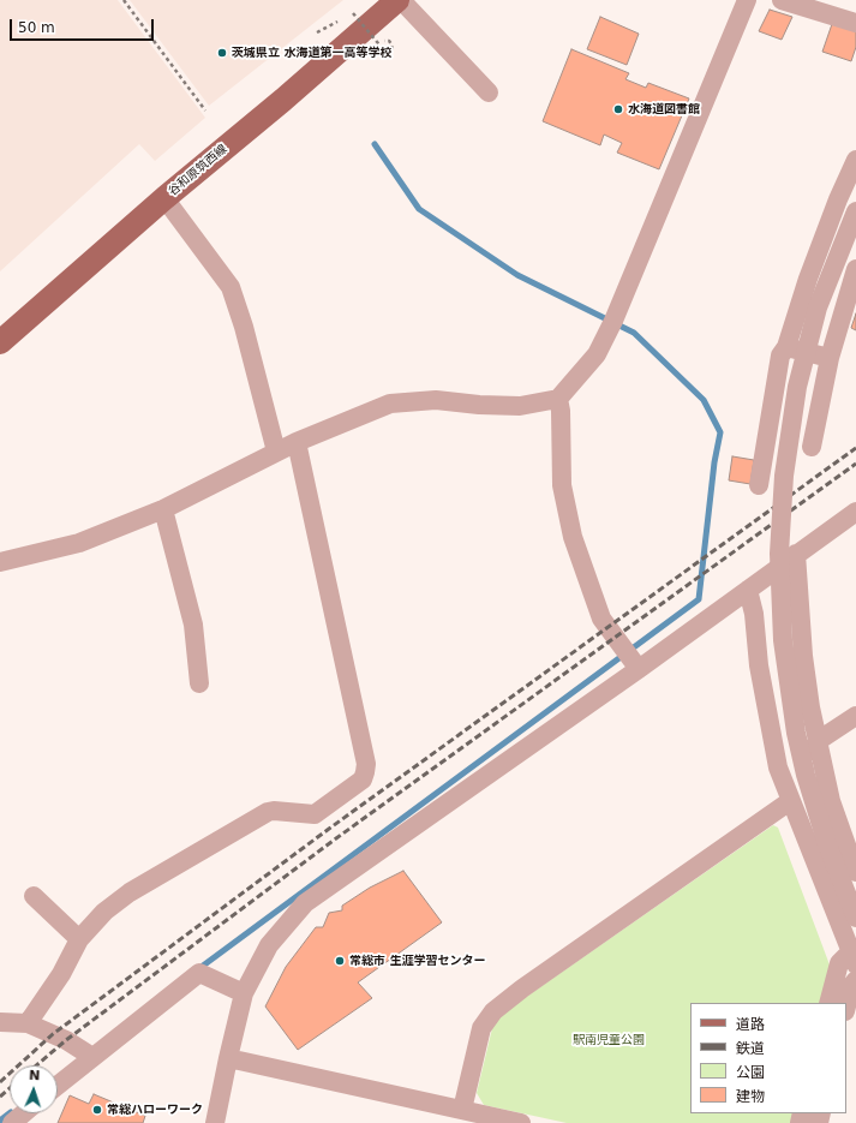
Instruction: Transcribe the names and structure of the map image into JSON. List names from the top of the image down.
{
  "streets": {
    "main road": ["谷和原筑西線"]
  },
  "parks": ["駅南児童公園"],
  "places": [
    "茨城県立 水海道第一高等学校",
    "水海道図書館",
    "常総市 生涯学習センター",
    "常総ハローワーク"
  ],
  "legend": [
    "道路",
    "鉄道",
    "公園",
    "建物"
  ],
  "scale_bar": "50 m",
  "north": "top"
}
